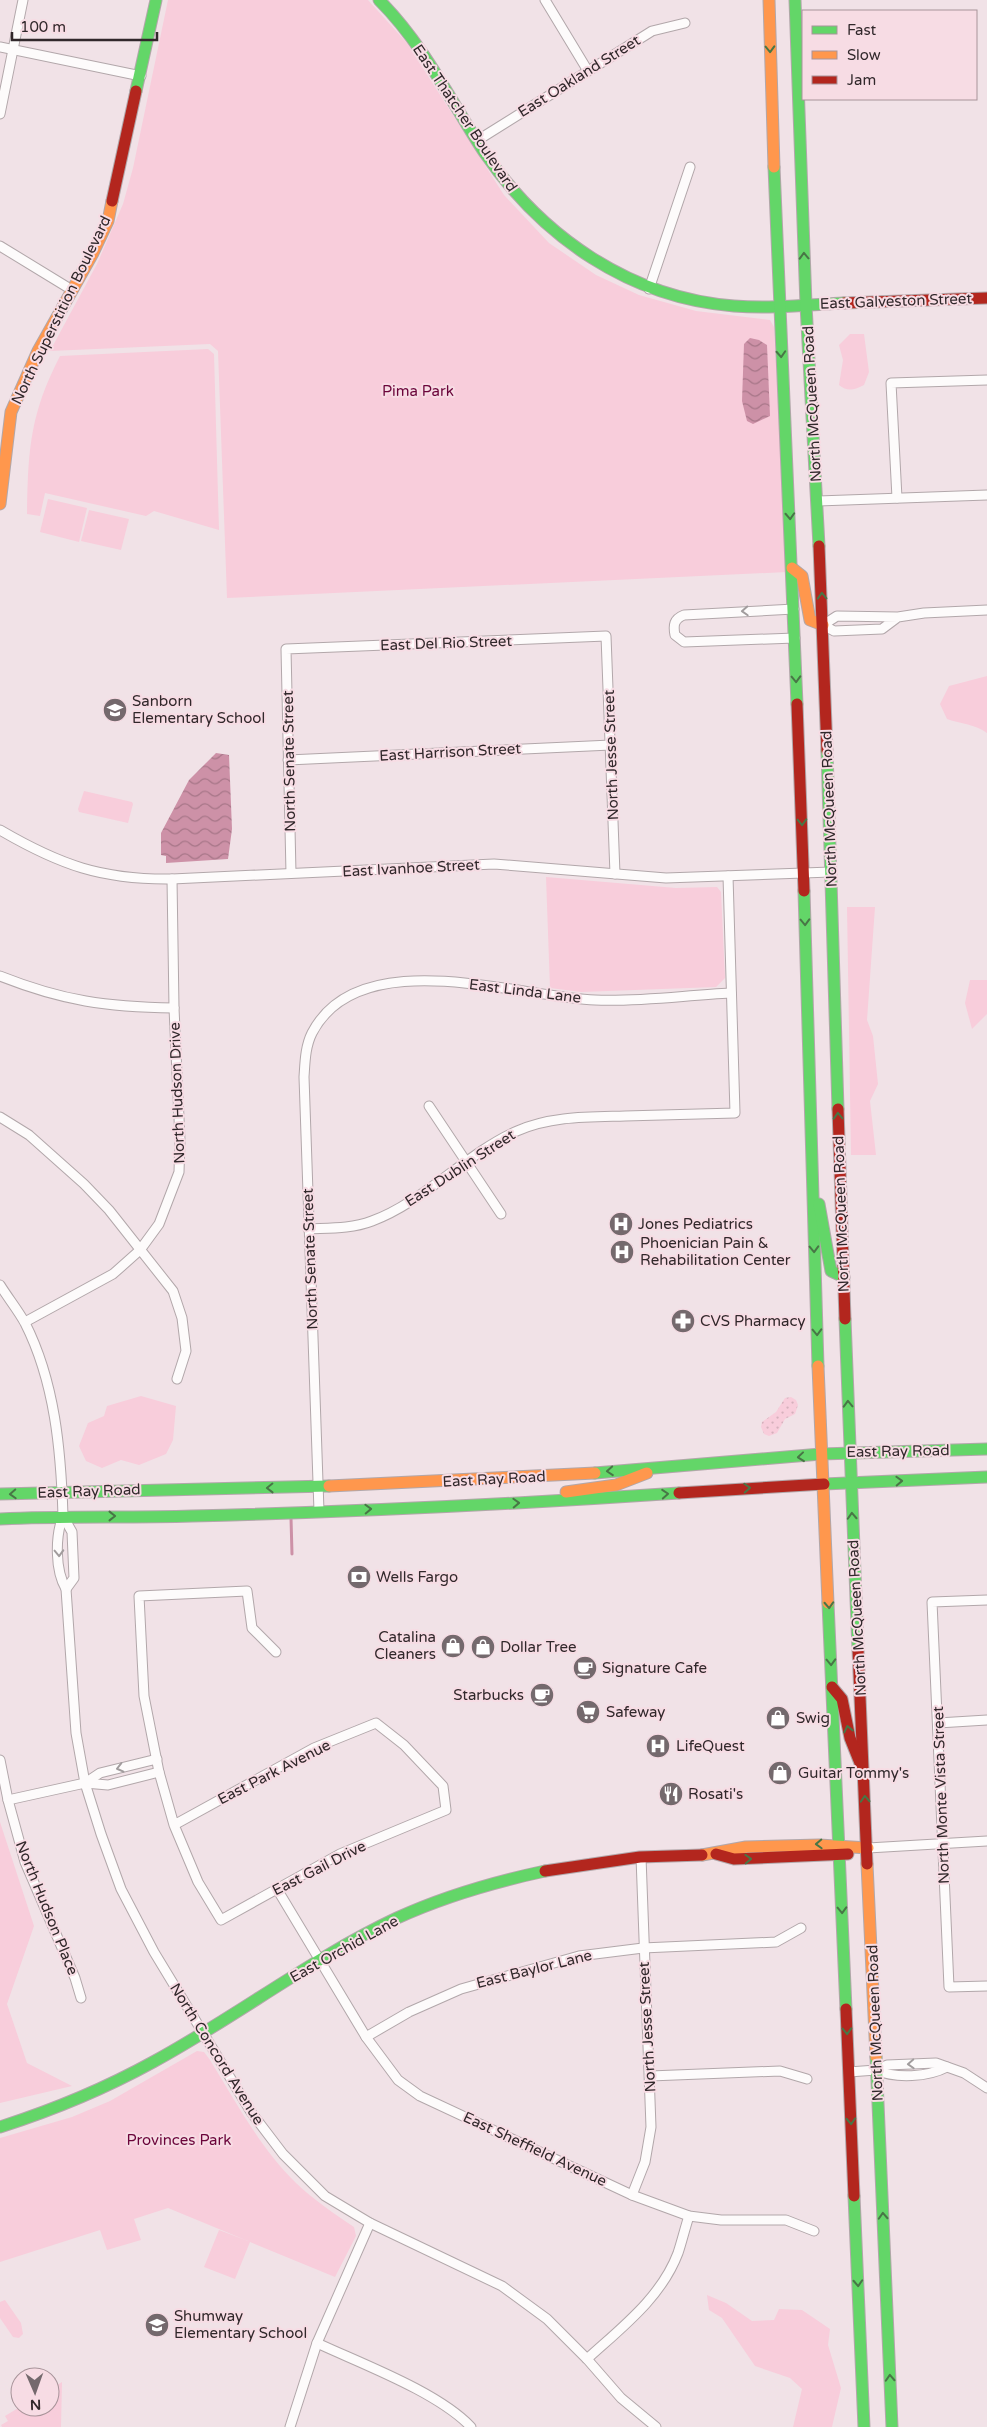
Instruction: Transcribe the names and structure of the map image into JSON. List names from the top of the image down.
{
  "streets": {
    "main road": [
      "East Thatcher Boulevard",
      "East Galveston Street",
      "North Superstition Boulevard",
      "North McQueen Road",
      "East Ray Road",
      "East Orchid Lane"
    ],
    "street": [
      "East Oakland Street",
      "East Del Rio Street",
      "East Harrison Street",
      "North Jesse Street",
      "North Senate Street",
      "East Ivanhoe Street",
      "East Linda Lane",
      "North Hudson Drive",
      "East Dublin Street",
      "East Park Avenue",
      "North Monte Vista Street",
      "East Gail Drive",
      "North Hudson Place",
      "East Baylor Lane",
      "North Concord Avenue",
      "East Sheffield Avenue"
    ]
  },
  "crossings": [
    ["East Oakland Street", "East Thatcher Boulevard"],
    ["East Thatcher Boulevard", "East Galveston Street"],
    ["East Thatcher Boulevard", "North McQueen Road"],
    ["East Galveston Street", "North McQueen Road"],
    ["North McQueen Road", "East Ivanhoe Street"],
    ["North McQueen Road", "East Ray Road"],
    ["North McQueen Road", "East Orchid Lane"],
    ["East Del Rio Street", "North Jesse Street"],
    ["East Del Rio Street", "North Senate Street"],
    ["East Harrison Street", "North Jesse Street"],
    ["East Harrison Street", "North Senate Street"],
    ["North Jesse Street", "East Ivanhoe Street"],
    ["North Jesse Street", "East Orchid Lane"],
    ["North Jesse Street", "East Baylor Lane"],
    ["North Jesse Street", "East Sheffield Avenue"],
    ["North Senate Street", "East Ivanhoe Street"],
    ["North Senate Street", "East Linda Lane"],
    ["North Senate Street", "East Dublin Street"],
    ["North Senate Street", "East Ray Road"],
    ["East Ivanhoe Street", "North Hudson Drive"],
    ["East Linda Lane", "East Dublin Street"],
    ["North Hudson Drive", "North Concord Avenue"],
    ["East Ray Road", "North Concord Avenue"],
    ["East Park Avenue", "East Gail Drive"],
    ["North Monte Vista Street", "East Orchid Lane"],
    ["East Orchid Lane", "North Concord Avenue"],
    ["East Orchid Lane", "East Sheffield Avenue"],
    ["East Baylor Lane", "East Sheffield Avenue"]
  ],
  "parks": ["Pima Park", "Provinces Park"],
  "places": {
    "school or university": ["Sanborn Elementary School", "Shumway Elementary School"],
    "hospital": ["Jones Pediatrics", "Phoenician Pain & Rehabilitation Center", "LifeQuest"],
    "pharmacy": ["CVS Pharmacy"],
    "bank": ["Wells Fargo"],
    "shop": [
      "Catalina Cleaners",
      "Dollar Tree",
      "Swig",
      "Guitar Tommy's"
    ],
    "cafe": ["Signature Cafe", "Starbucks"],
    "supermarket": ["Safeway"],
    "restaurant": ["Rosati's"]
  },
  "legend": ["Fast", "Slow", "Jam"],
  "scale_bar": "100 m",
  "north": "bottom"
}
